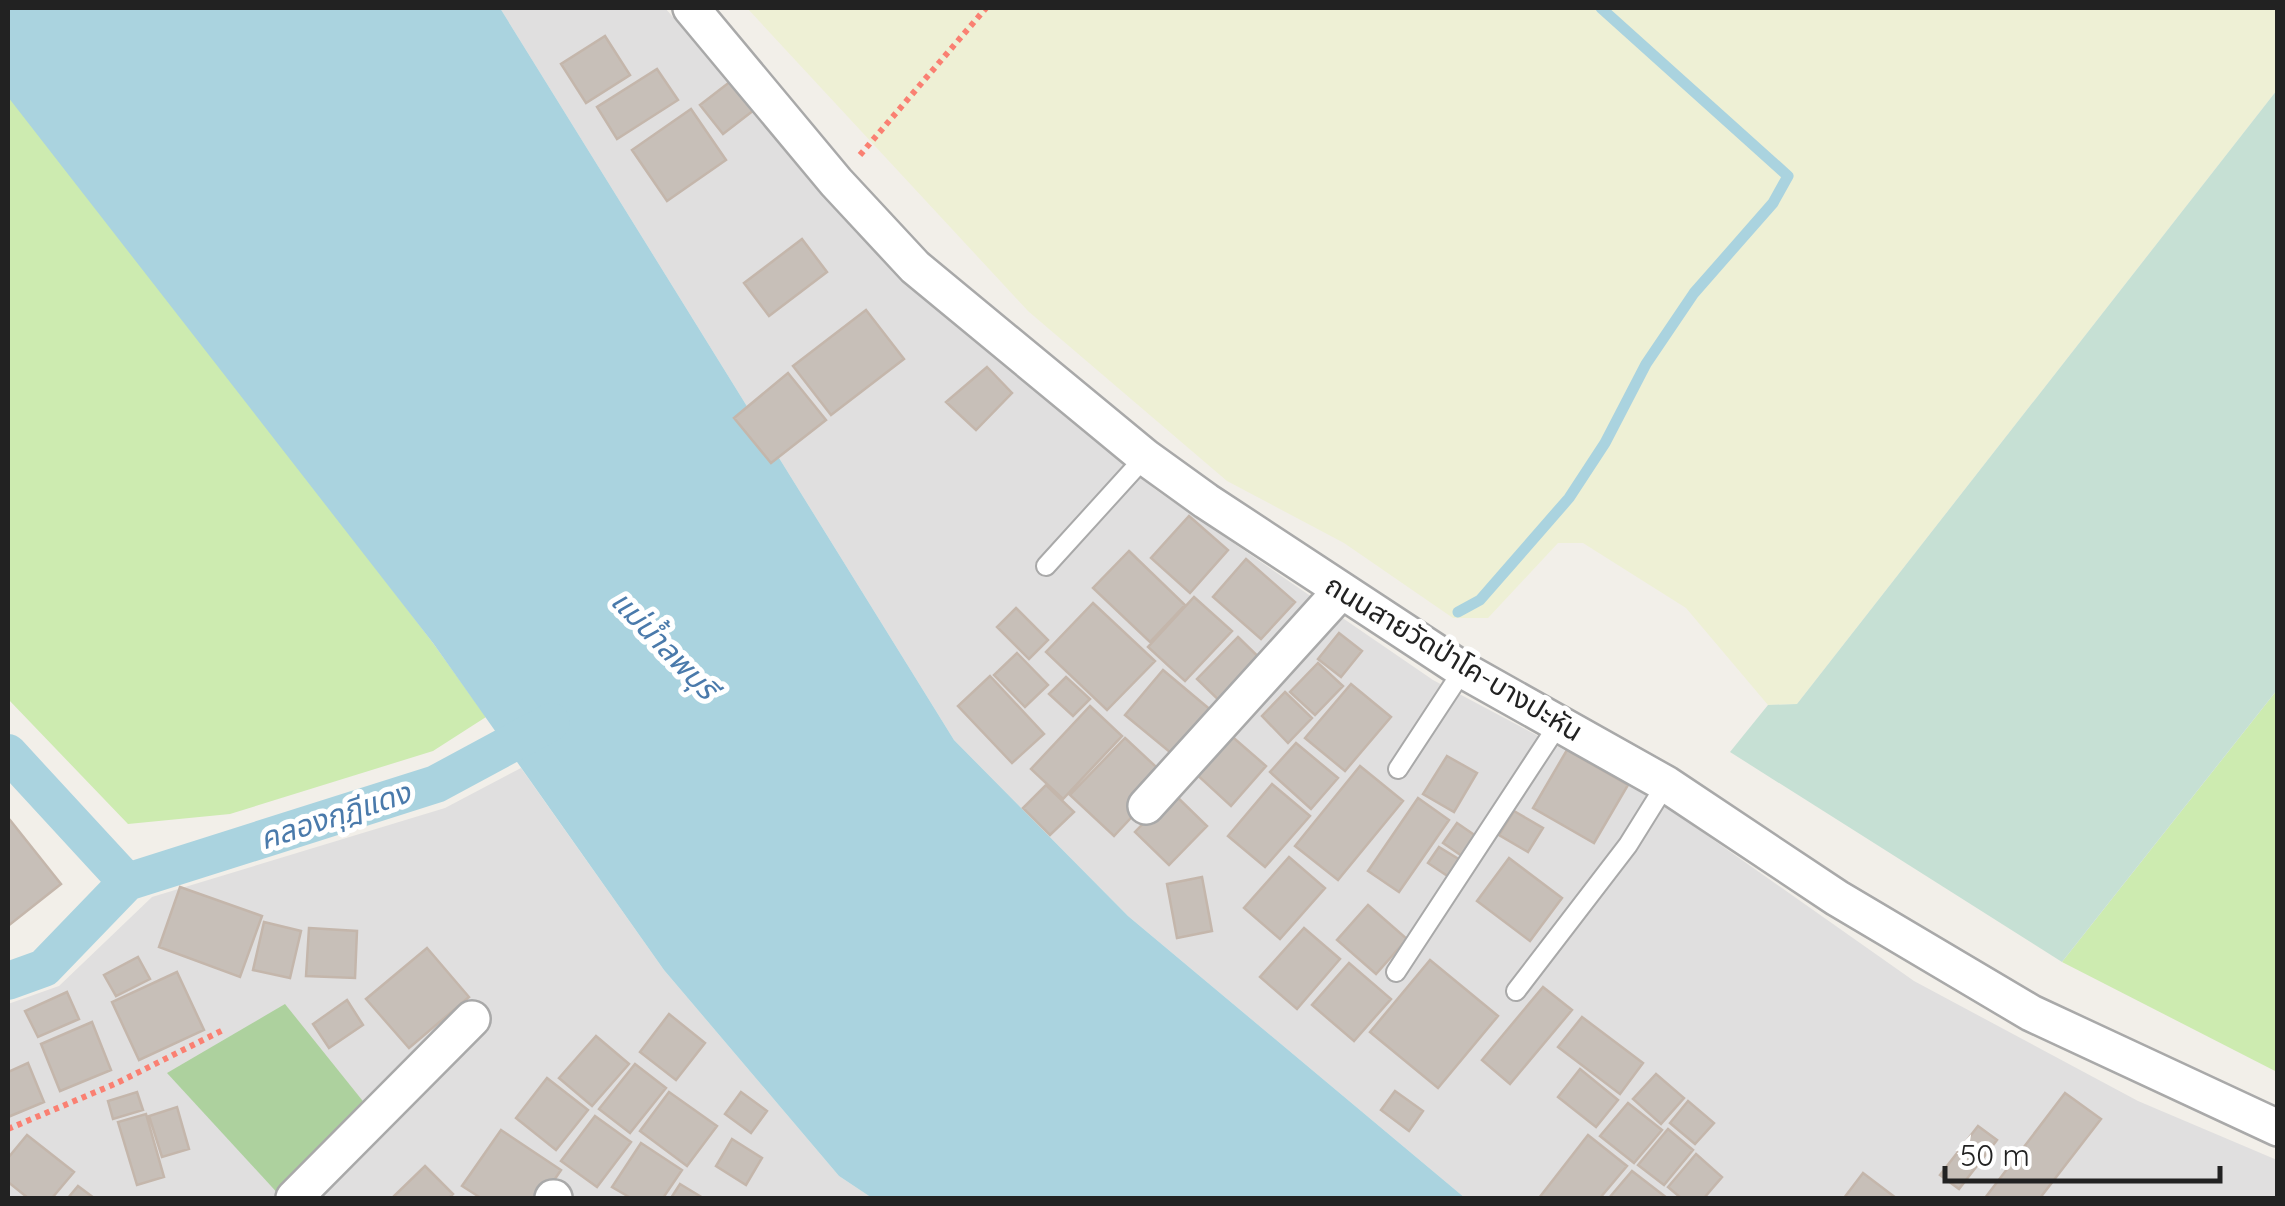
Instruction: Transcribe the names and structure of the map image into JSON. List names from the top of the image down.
{
  "streets": {
    "street": ["ถนนสายวัดป่าโค-บางปะหัน"]
  },
  "water": ["แม่น้ำลพบุรี", "คลองกุฎีแดง"],
  "scale_bar": "50 m"
}
